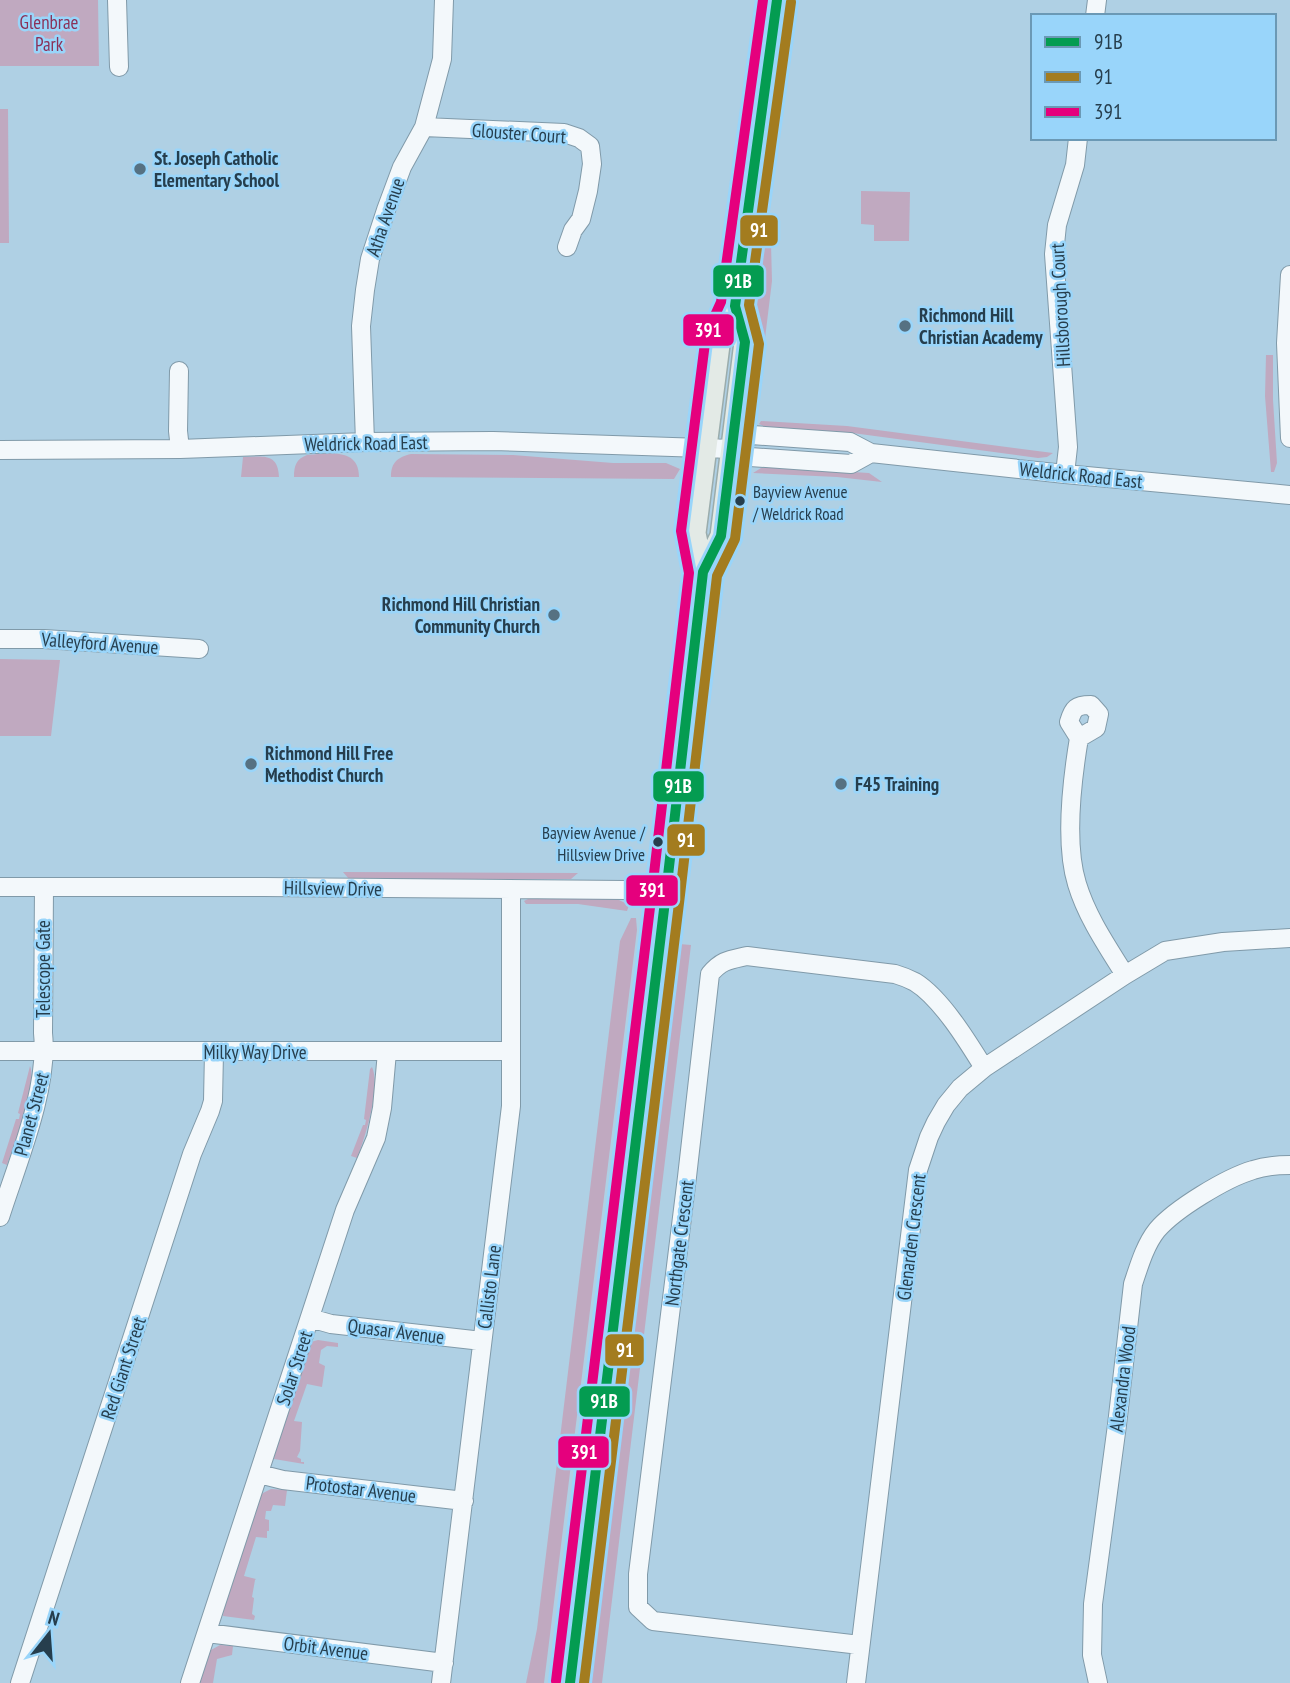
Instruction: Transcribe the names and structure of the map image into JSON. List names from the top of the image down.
{
  "streets": {
    "street": [
      "Glouster Court",
      "Atha Avenue",
      "Hillsborough Court",
      "Weldrick Road East",
      "Valleyford Avenue",
      "Hillsview Drive",
      "Telescope Gate",
      "Milky Way Drive",
      "Planet Street",
      "Glenarden Crescent",
      "Northgate Crescent",
      "Callisto Lane",
      "Quasar Avenue",
      "Red Giant Street",
      "Solar Street",
      "Alexandra Wood",
      "Protostar Avenue",
      "Orbit Avenue"
    ]
  },
  "crossings": [
    ["Glouster Court", "Atha Avenue"],
    ["Atha Avenue", "Weldrick Road East"],
    ["Hillsborough Court", "Weldrick Road East"],
    ["Hillsview Drive", "Telescope Gate"],
    ["Hillsview Drive", "Callisto Lane"],
    ["Telescope Gate", "Milky Way Drive"],
    ["Telescope Gate", "Planet Street"],
    ["Milky Way Drive", "Planet Street"],
    ["Milky Way Drive", "Callisto Lane"],
    ["Milky Way Drive", "Red Giant Street"],
    ["Milky Way Drive", "Solar Street"],
    ["Glenarden Crescent", "Northgate Crescent"],
    ["Callisto Lane", "Quasar Avenue"],
    ["Callisto Lane", "Protostar Avenue"],
    ["Callisto Lane", "Orbit Avenue"],
    ["Quasar Avenue", "Solar Street"],
    ["Solar Street", "Protostar Avenue"],
    ["Solar Street", "Orbit Avenue"]
  ],
  "parks": ["Glenbrae Park"],
  "places": [
    "St. Joseph Catholic Elementary School",
    "Richmond Hill Christian Academy",
    "Bayview Avenue / Weldrick Road",
    "Richmond Hill Christian Community Church",
    "Richmond Hill Free Methodist Church",
    "F45 Training",
    "Bayview Avenue / Hillsview Drive"
  ],
  "lines": ["transit line 91B", "transit line 391", "transit line 91"],
  "legend": ["91B", "91", "391"],
  "north": "top"
}
